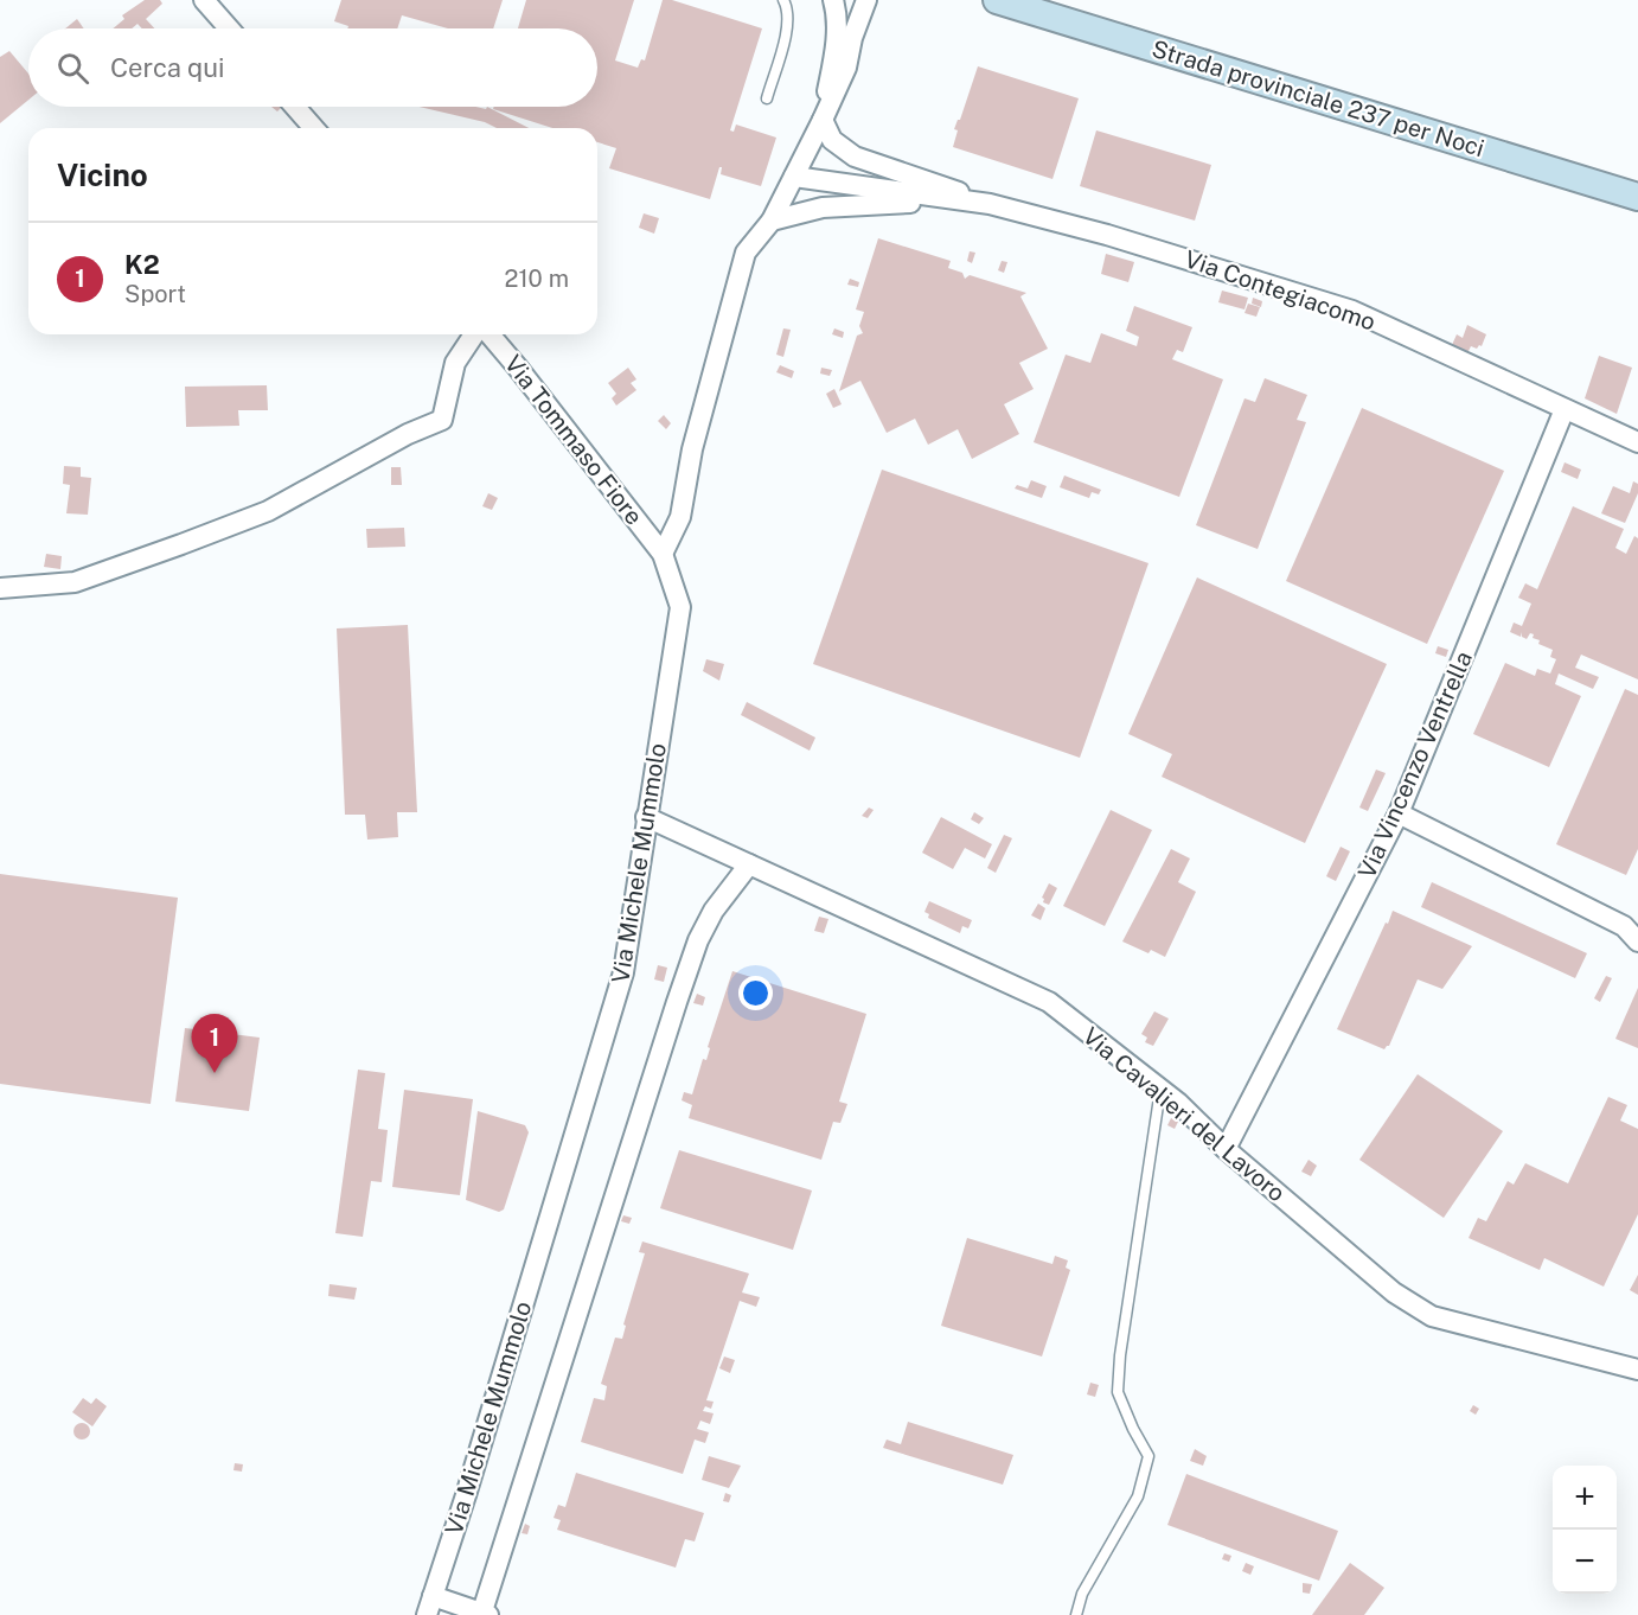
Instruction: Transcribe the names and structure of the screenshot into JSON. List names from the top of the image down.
{
  "streets": {
    "main road": ["Strada provinciale 237 per Noci"],
    "street": [
      "Via Contegiacomo",
      "Via Tommaso Fiore",
      "Via Vincenzo Ventrella",
      "Via Michele Mummolo",
      "Via Cavalieri del Lavoro"
    ]
  },
  "crossings": [
    ["Via Contegiacomo", "Via Vincenzo Ventrella"],
    ["Via Tommaso Fiore", "Via Michele Mummolo"],
    ["Via Vincenzo Ventrella", "Via Cavalieri del Lavoro"],
    ["Via Michele Mummolo", "Via Cavalieri del Lavoro"]
  ],
  "page": {
    "search": "Cerca qui",
    "heading": "Vicino",
    "list": [
      {
        "mark": "1",
        "name": "K2",
        "note": "Sport",
        "value": "210 m"
      }
    ],
    "pins": "1",
    "map_buttons": ["+", "−"]
  }
}
